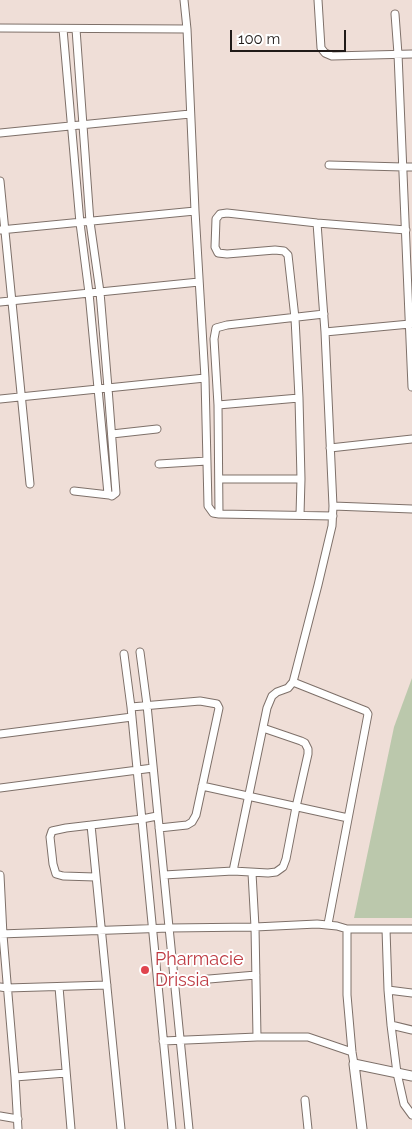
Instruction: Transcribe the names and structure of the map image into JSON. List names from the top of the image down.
{
  "places": ["Pharmacie Drissia"],
  "scale_bar": "100 m"
}
